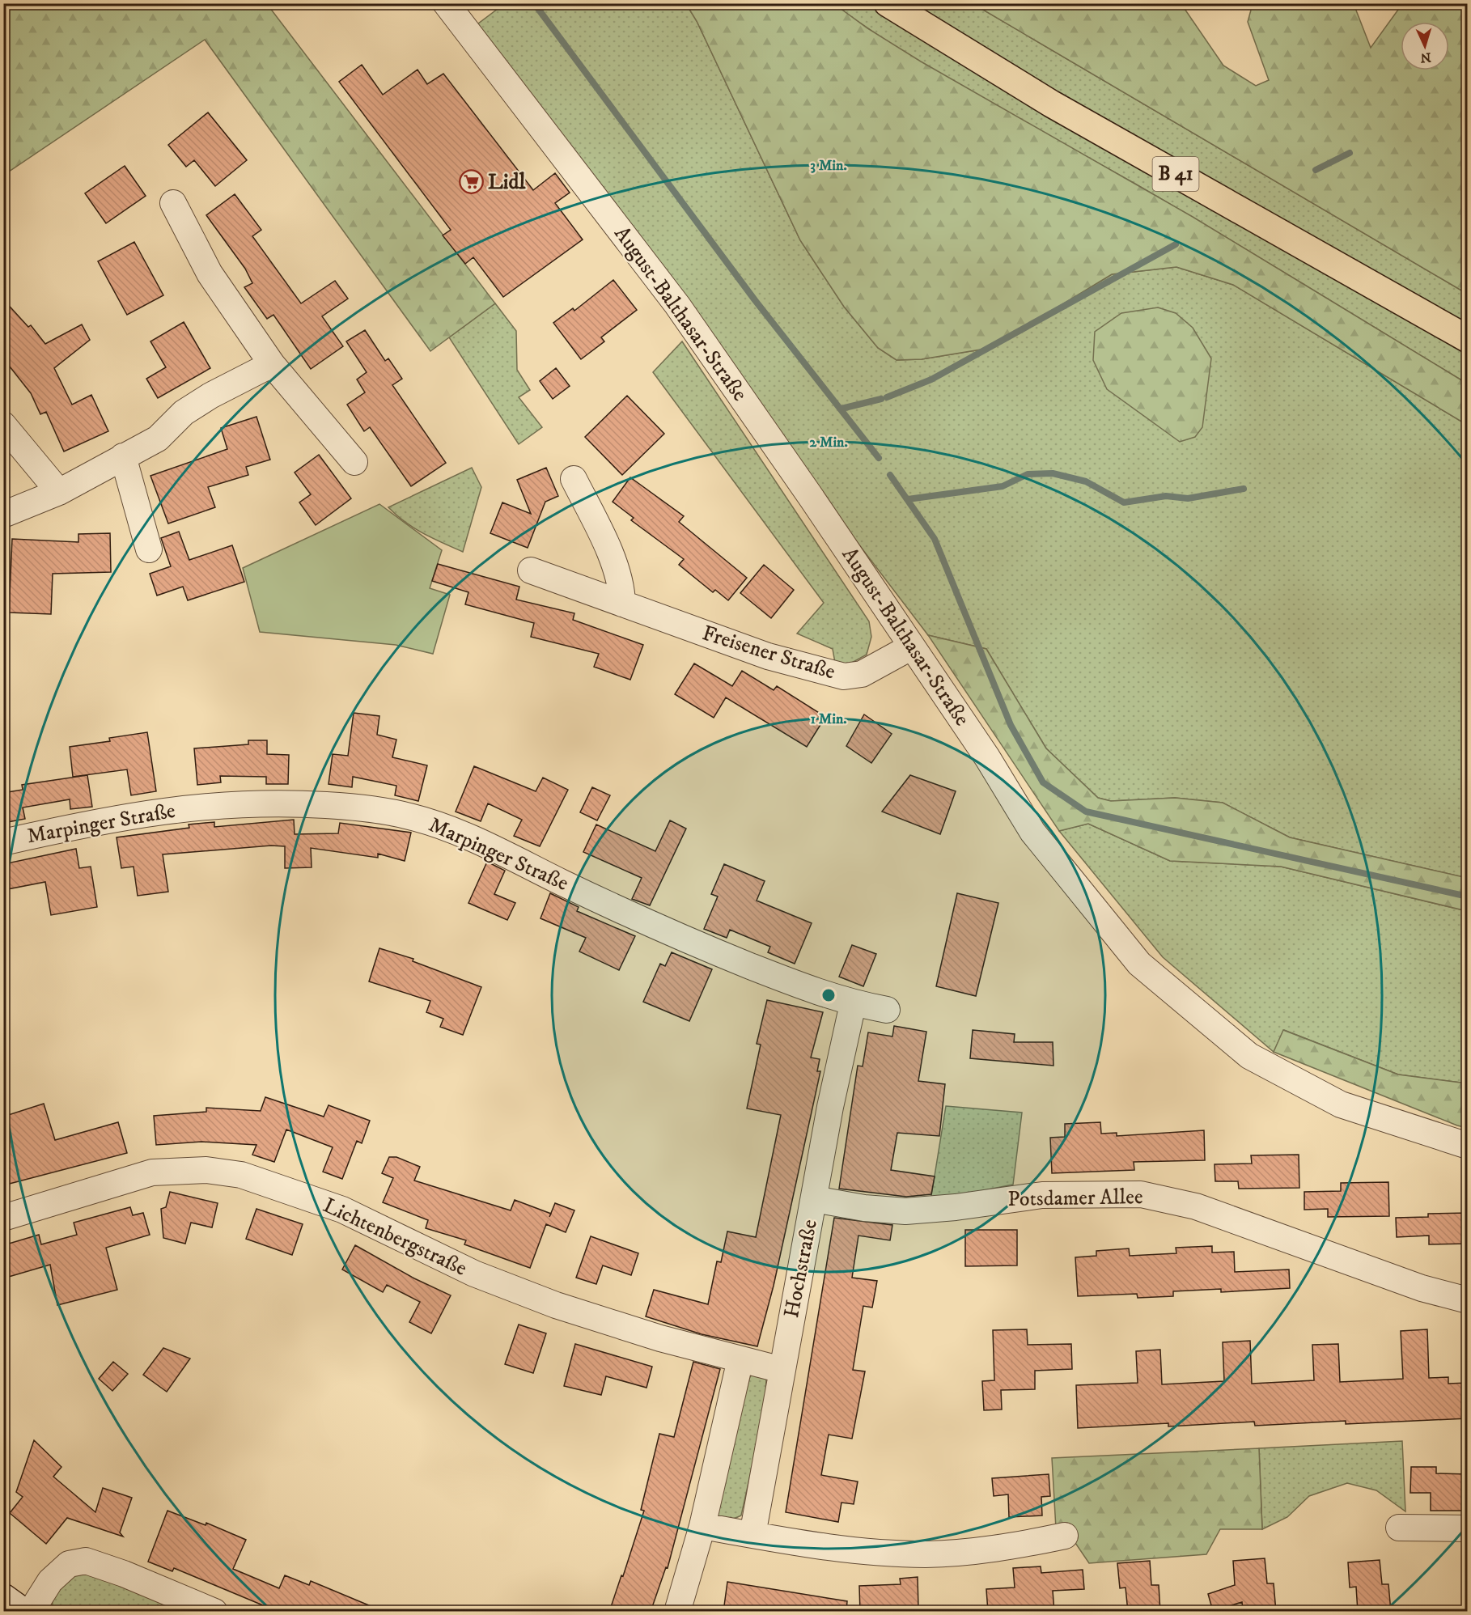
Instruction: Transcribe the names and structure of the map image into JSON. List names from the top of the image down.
{
  "streets": {
    "highway": ["B 41"],
    "street": [
      "August-Balthasar-Straße",
      "Freisener Straße",
      "Marpinger Straße",
      "Potsdamer Allee",
      "Lichtenbergstraße",
      "Hochstraße"
    ]
  },
  "crossings": [
    ["August-Balthasar-Straße", "Freisener Straße"],
    ["Marpinger Straße", "Hochstraße"],
    ["Potsdamer Allee", "Hochstraße"],
    ["Lichtenbergstraße", "Hochstraße"]
  ],
  "places": {
    "supermarket": ["Lidl"]
  },
  "north": "bottom",
  "rings": ["3 Min.", "2 Min.", "1 Min."]
}
